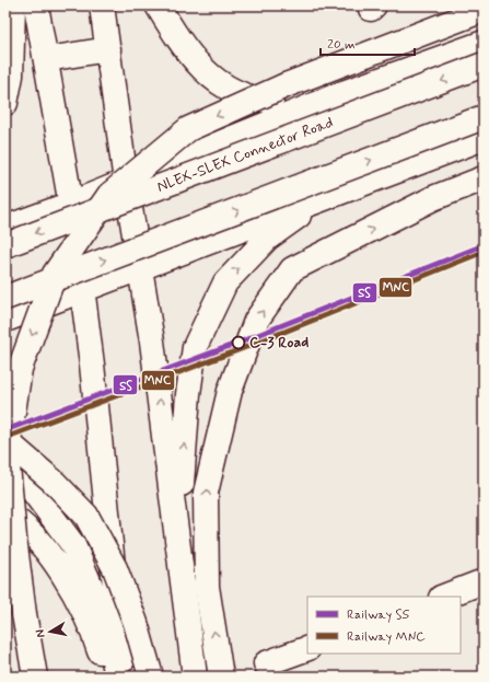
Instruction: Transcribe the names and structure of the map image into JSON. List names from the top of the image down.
{
  "streets": {
    "main road": ["NLEX-SLEX Connector Road"]
  },
  "places": ["C-3 Road"],
  "lines": ["rail line SS", "rail line MNC"],
  "legend": ["Railway SS", "Railway MNC"],
  "scale_bar": "20 m",
  "north": "left"
}
